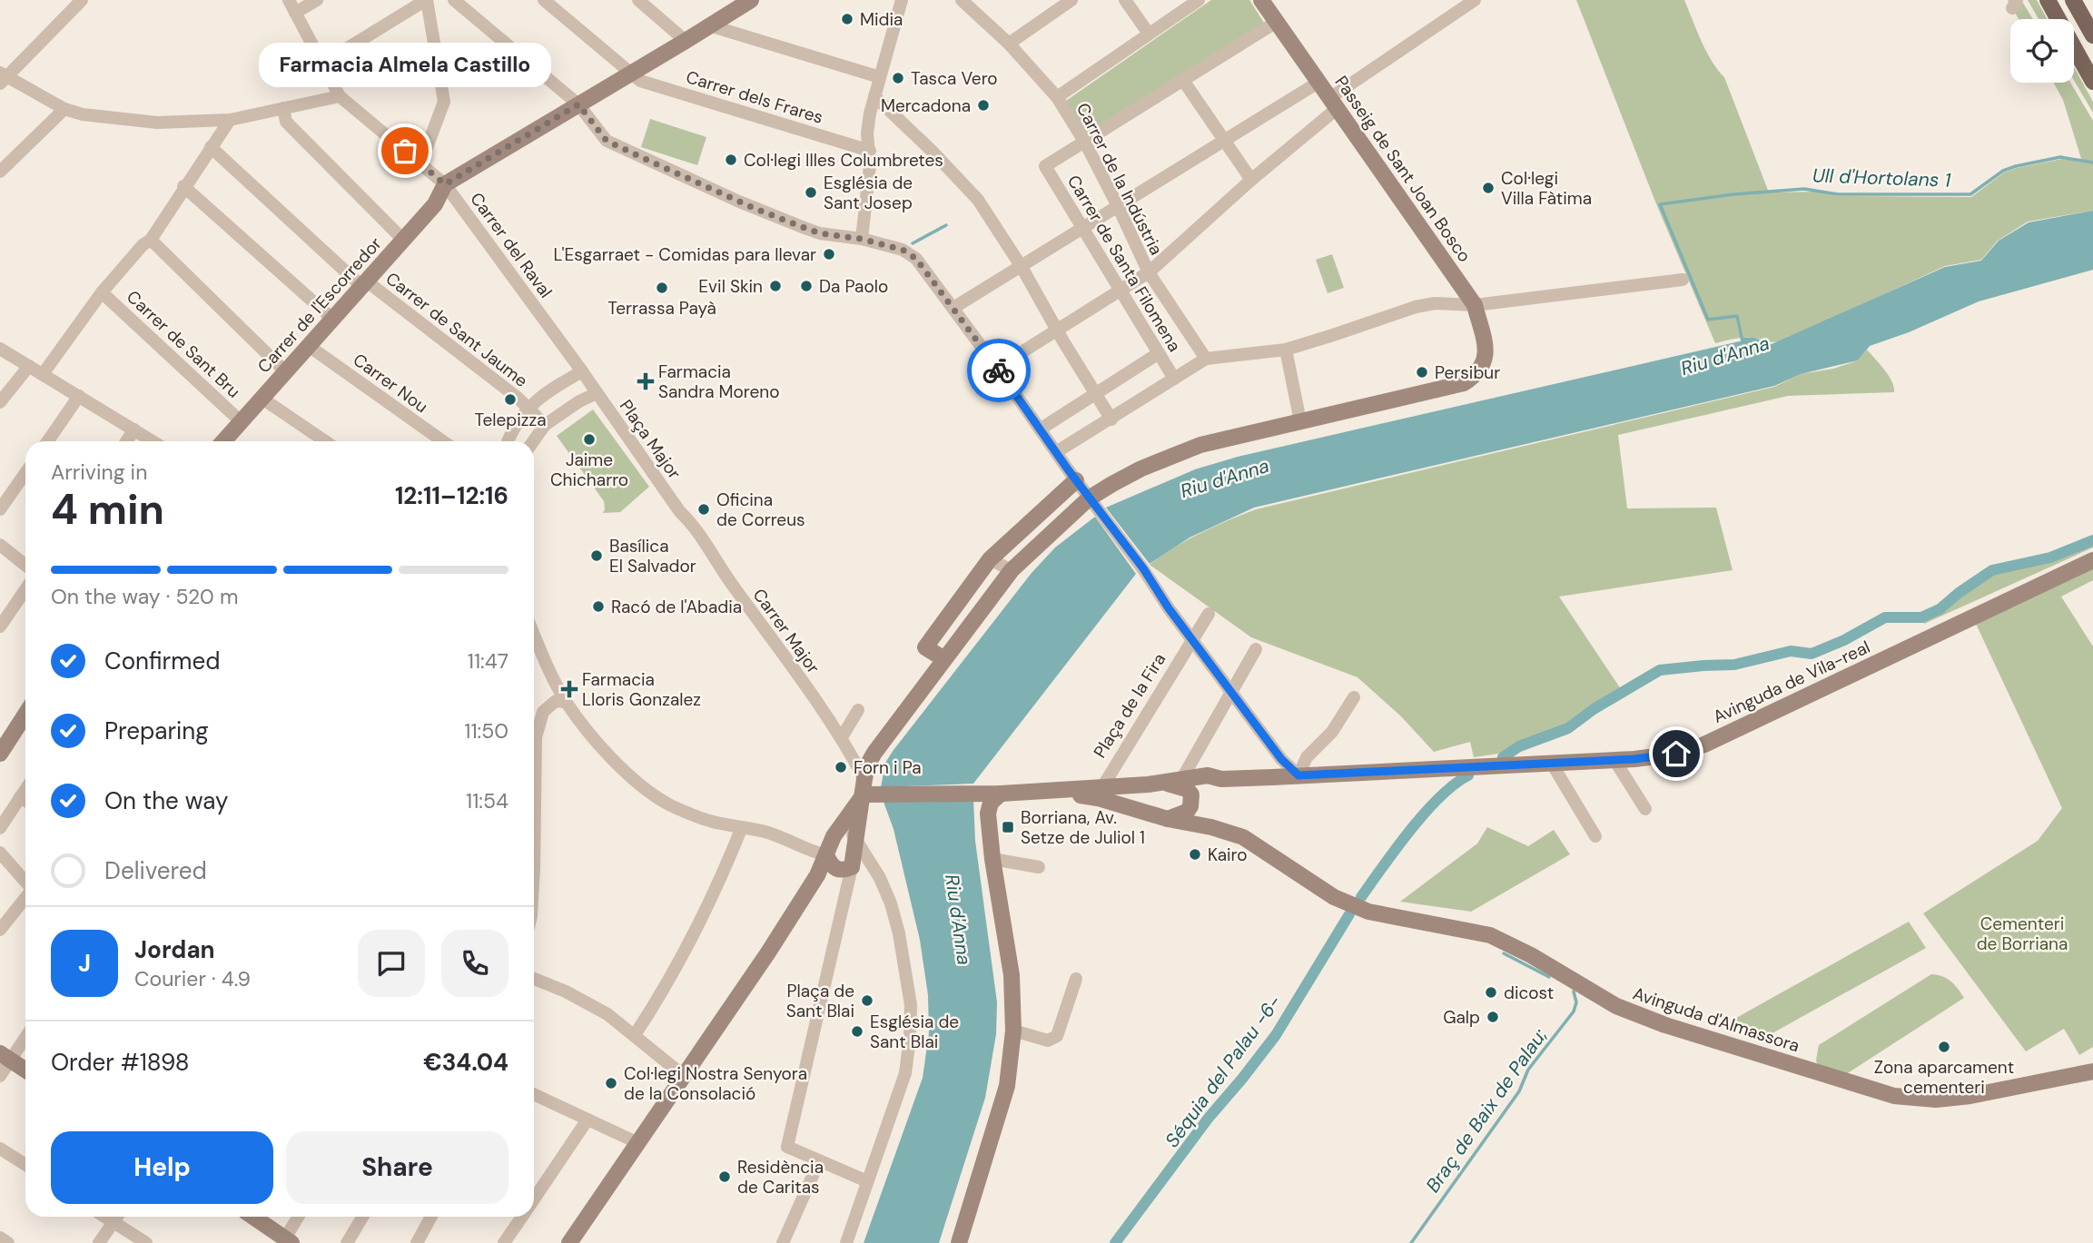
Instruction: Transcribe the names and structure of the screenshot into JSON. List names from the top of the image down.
{
  "streets": {
    "street": [
      "Carrer dels Frares",
      "Passeig de Sant Joan Bosco",
      "Carrer de la Indústria",
      "Carrer del Raval",
      "Carrer de Santa Filomena",
      "Carrer de l'Escorredor",
      "Carrer de Sant Jaume",
      "Carrer de Sant Bru",
      "Carrer Nou",
      "Plaça Major",
      "Carrer Major",
      "Avinguda de Vila-real",
      "Plaça de la Fira",
      "Avinguda d'Almassora"
    ]
  },
  "crossings": [
    ["Carrer de la Indústria", "Carrer de Santa Filomena"],
    ["Carrer del Raval", "Carrer de l'Escorredor"],
    ["Carrer del Raval", "Plaça Major"],
    ["Carrer de l'Escorredor", "Carrer de Sant Jaume"],
    ["Carrer de l'Escorredor", "Carrer de Sant Bru"],
    ["Carrer de l'Escorredor", "Carrer Nou"],
    ["Plaça Major", "Carrer Major"],
    ["Avinguda de Vila-real", "Plaça de la Fira"],
    ["Avinguda de Vila-real", "Avinguda d'Almassora"],
    ["Plaça de la Fira", "Avinguda d'Almassora"]
  ],
  "water": [
    "Ull d'Hortolans 1",
    "Riu d'Anna",
    "Séquia del Palau -6-",
    "Braç de Baix de Palau;"
  ],
  "parks": ["Cementeri de Borriana"],
  "places": {
    "other": [
      "Midia",
      "Tasca Vero",
      "Mercadona",
      "Farmacia Almela Castillo",
      "Col·legi Illes Columbretes",
      "Col·legi Villa Fàtima",
      "Església de Sant Josep",
      "L'Esgarraet - Comidas para llevar",
      "Evil Skin",
      "Da Paolo",
      "Terrassa Payà",
      "Persibur",
      "Telepizza",
      "Jaime Chicharro",
      "Oficina de Correus",
      "Basílica El Salvador",
      "Racó de l'Abadia",
      "Forn i Pa",
      "Kairo",
      "dicost",
      "Plaça de Sant Blai",
      "Galp",
      "Església de Sant Blai",
      "Zona aparcament cementeri",
      "Col·legi Nostra Senyora de la Consolació",
      "Residència de Caritas"
    ],
    "health": ["Farmacia Sandra Moreno", "Farmacia Lloris Gonzalez"],
    "transit": ["Borriana, Av. Setze de Juliol 1"]
  },
  "page": {
    "bubble": "Farmacia Almela Castillo",
    "heading": ["4 min", "Arriving in", "12:11–12:16"],
    "panel": [
      "Jordan",
      "Courier · 4.9",
      "Order #1898",
      "€34.04"
    ],
    "bar": "On the way · 520 m",
    "list": [
      ["Confirmed", "11:47"],
      ["Preparing", "11:50"],
      ["On the way", "11:54"],
      "Delivered"
    ],
    "round": "J",
    "buttons": ["Help", "Share"]
  }
}
